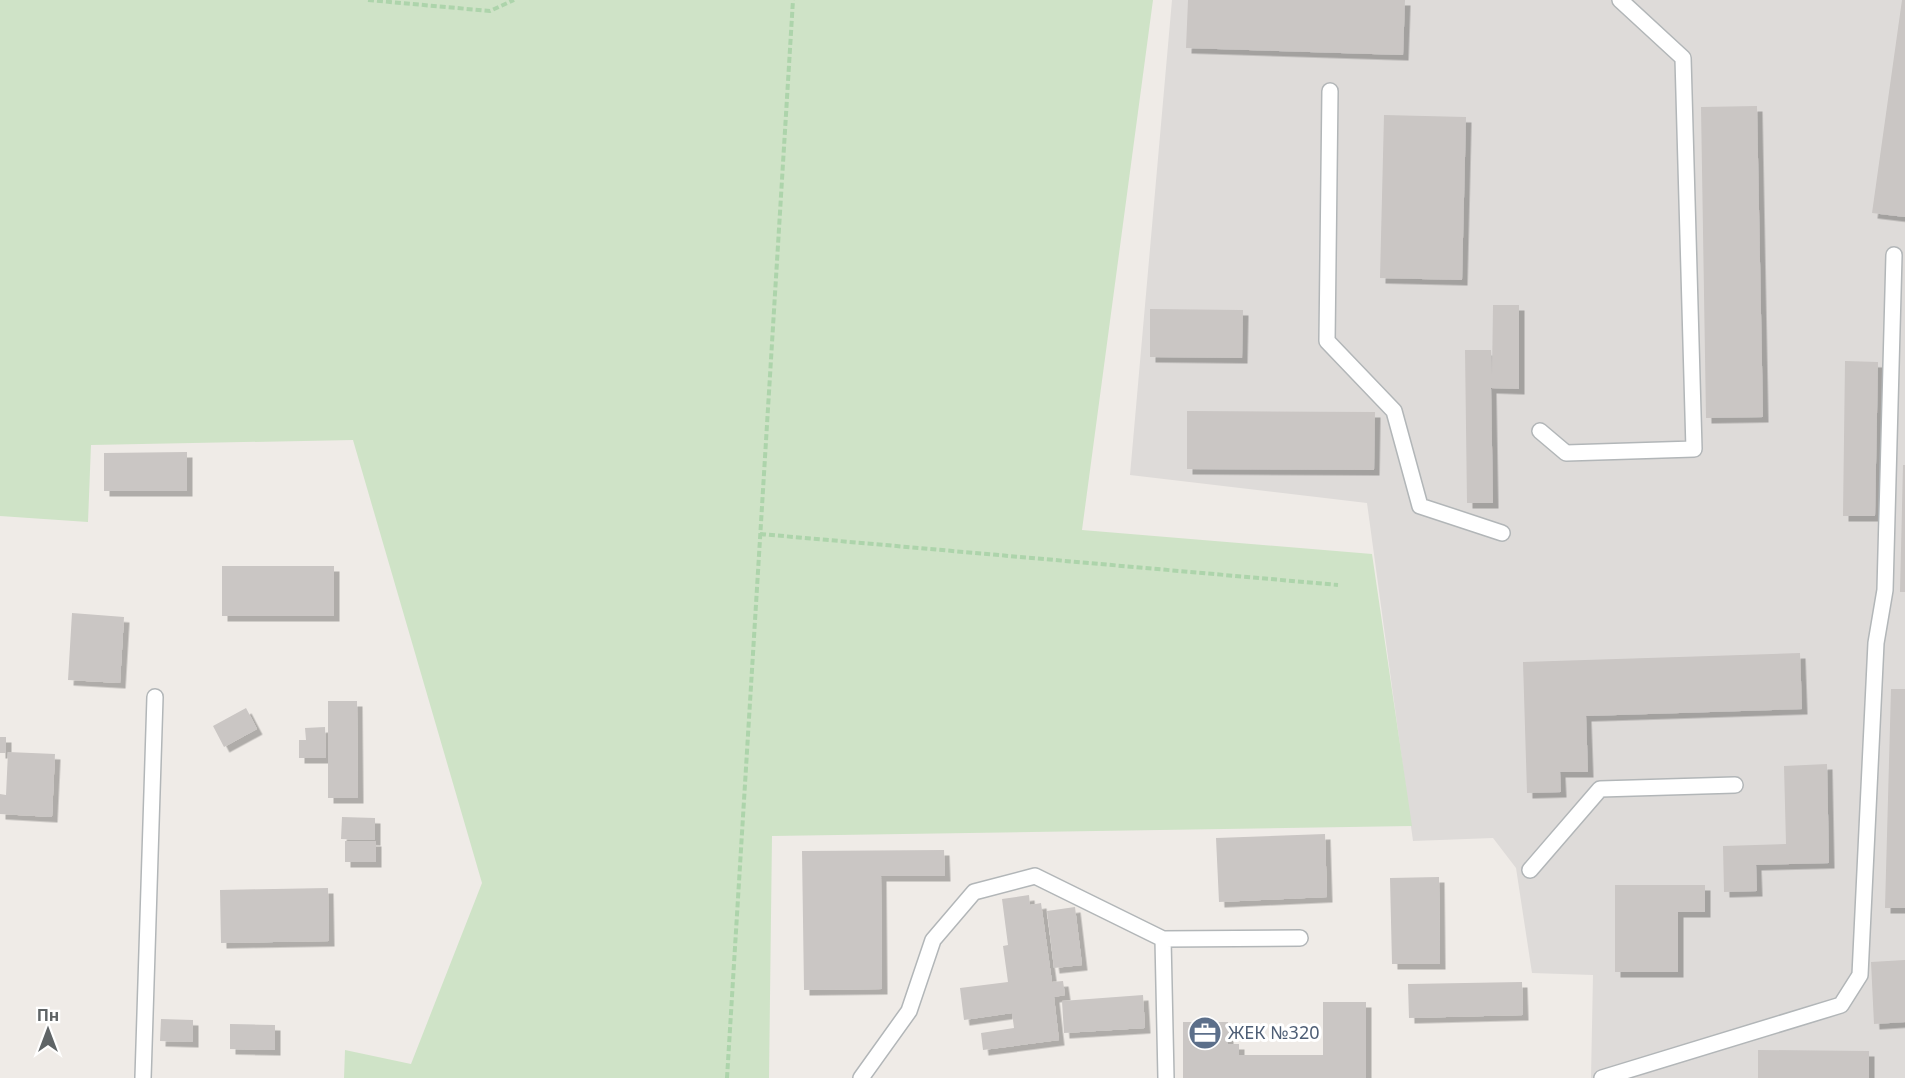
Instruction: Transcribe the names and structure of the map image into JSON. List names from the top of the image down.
{
  "places": {
    "office": ["ЖЕК №320"]
  },
  "north": "top"
}
